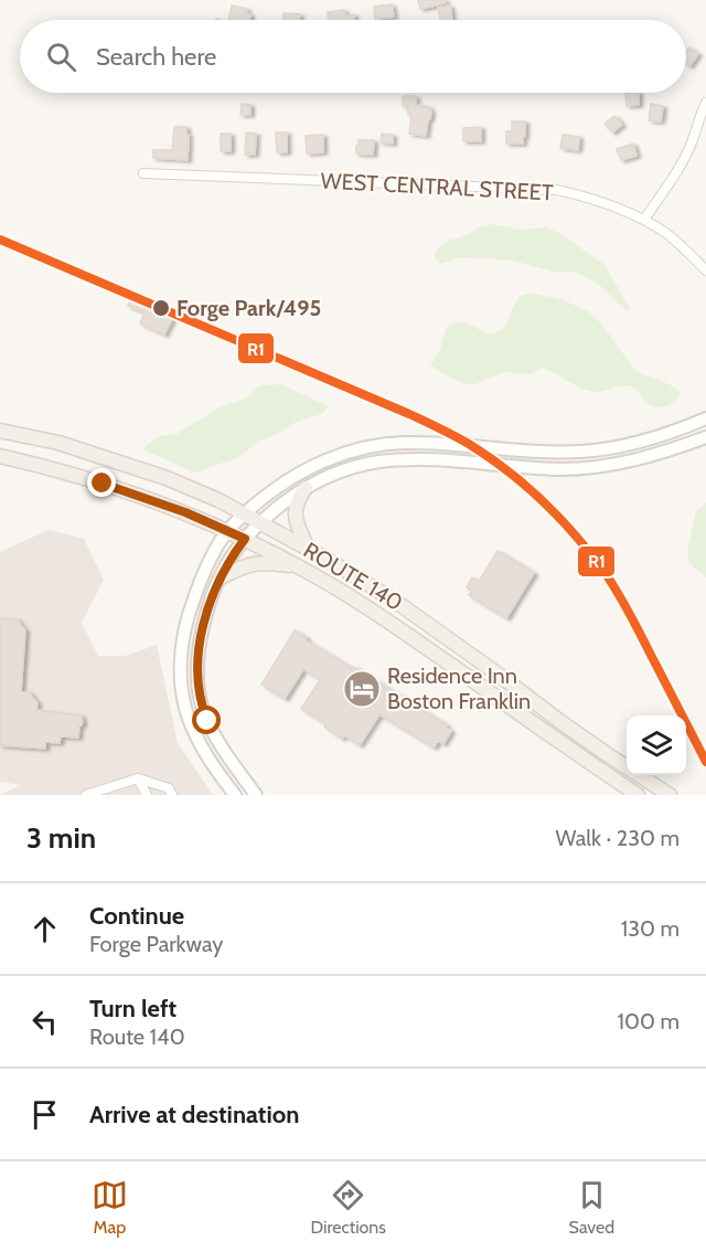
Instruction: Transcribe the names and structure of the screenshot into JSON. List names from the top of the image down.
{
  "streets": {
    "main road": ["ROUTE 140"],
    "street": ["WEST CENTRAL STREET"]
  },
  "places": {
    "other": ["Forge Park/495"],
    "hotel": ["Residence Inn Boston Franklin"]
  },
  "lines": ["transit line R1"],
  "page": {
    "search": "Search here",
    "heading": ["3 min", "Walk · 230 m"],
    "list": [
      ["Continue", "Forge Parkway", "130 m"],
      ["Turn left", "Route 140", "100 m"],
      "Arrive at destination"
    ],
    "nav": ["Map", "Directions", "Saved"]
  }
}
